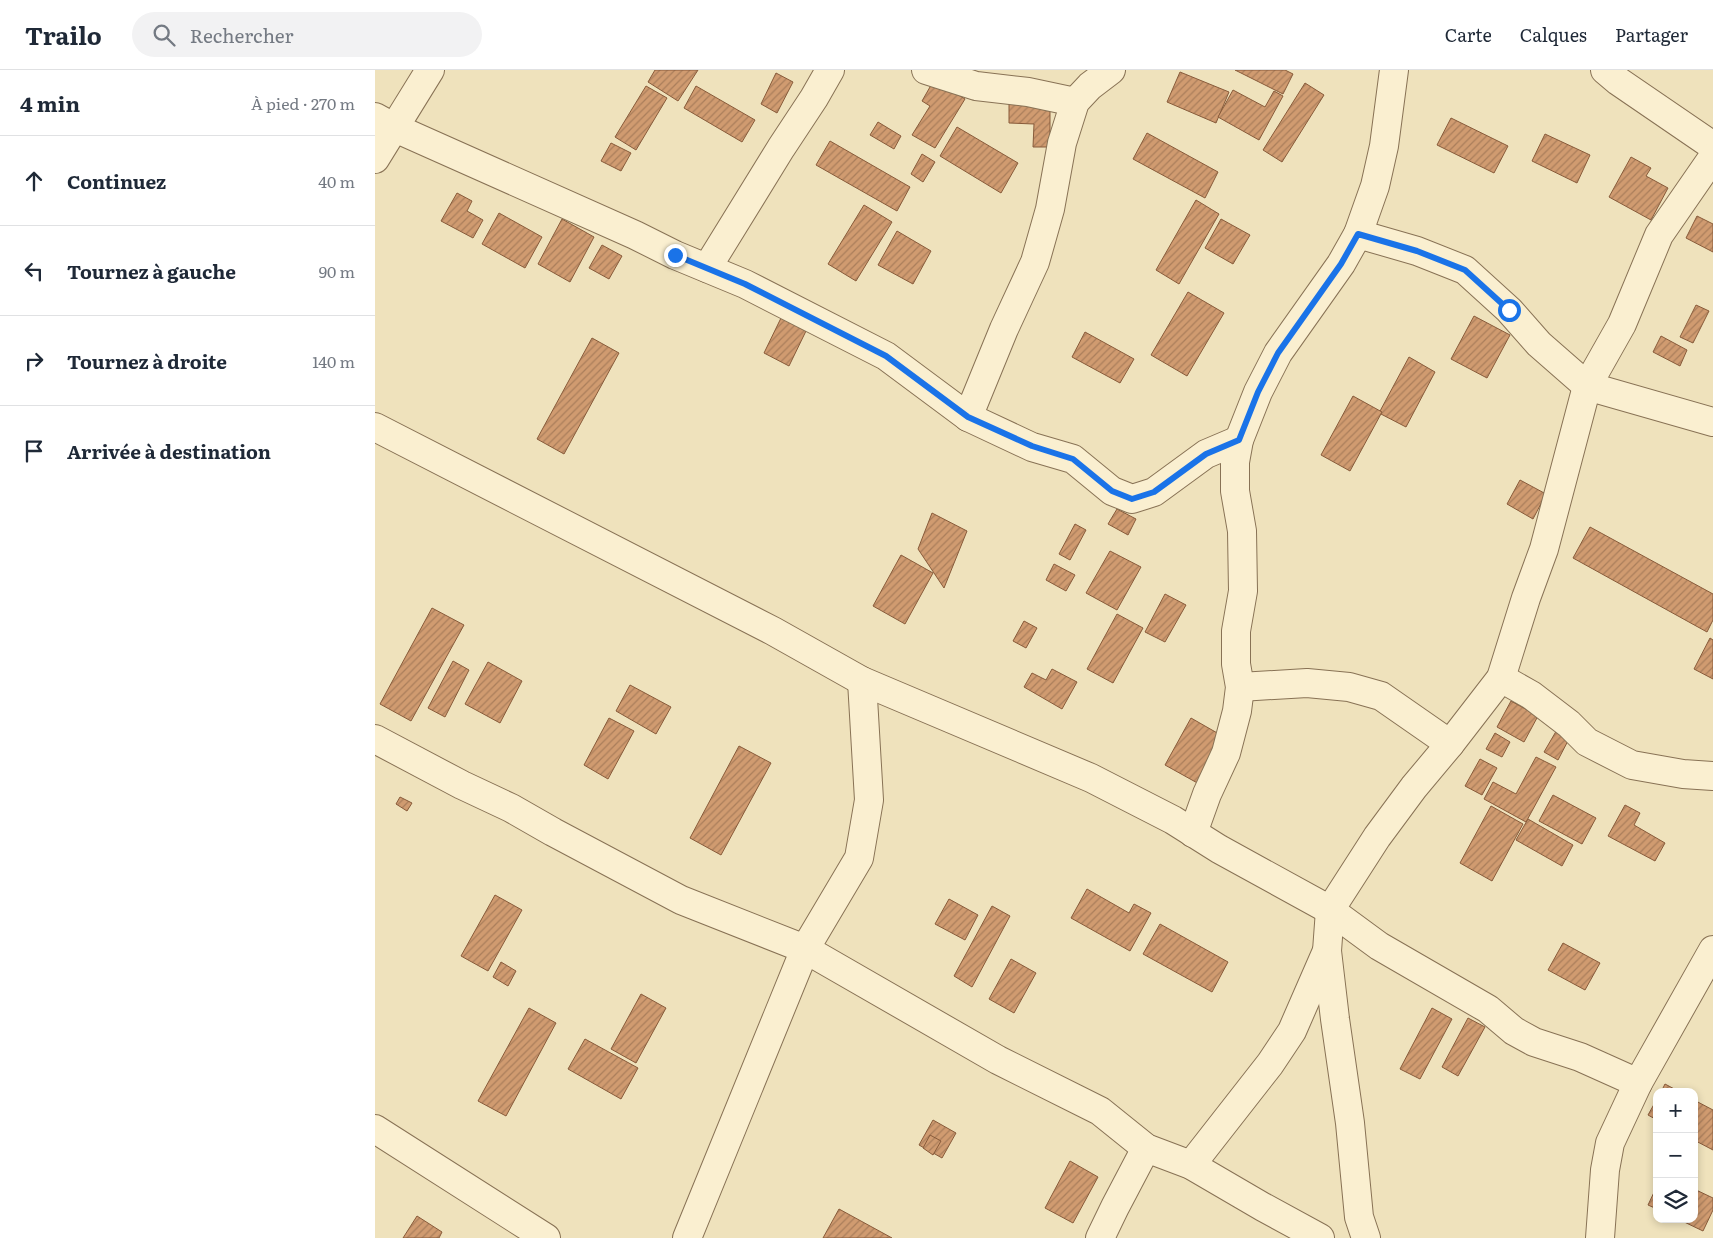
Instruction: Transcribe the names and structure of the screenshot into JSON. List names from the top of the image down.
{
  "page": {
    "header": "Trailo",
    "search": "Rechercher",
    "nav": ["Carte", "Calques", "Partager"],
    "heading": ["4 min", "À pied · 270 m"],
    "list": [
      ["Continuez", "40 m"],
      ["Tournez à gauche", "90 m"],
      ["Tournez à droite", "140 m"],
      "Arrivée à destination"
    ],
    "map_buttons": ["+", "−"]
  }
}
